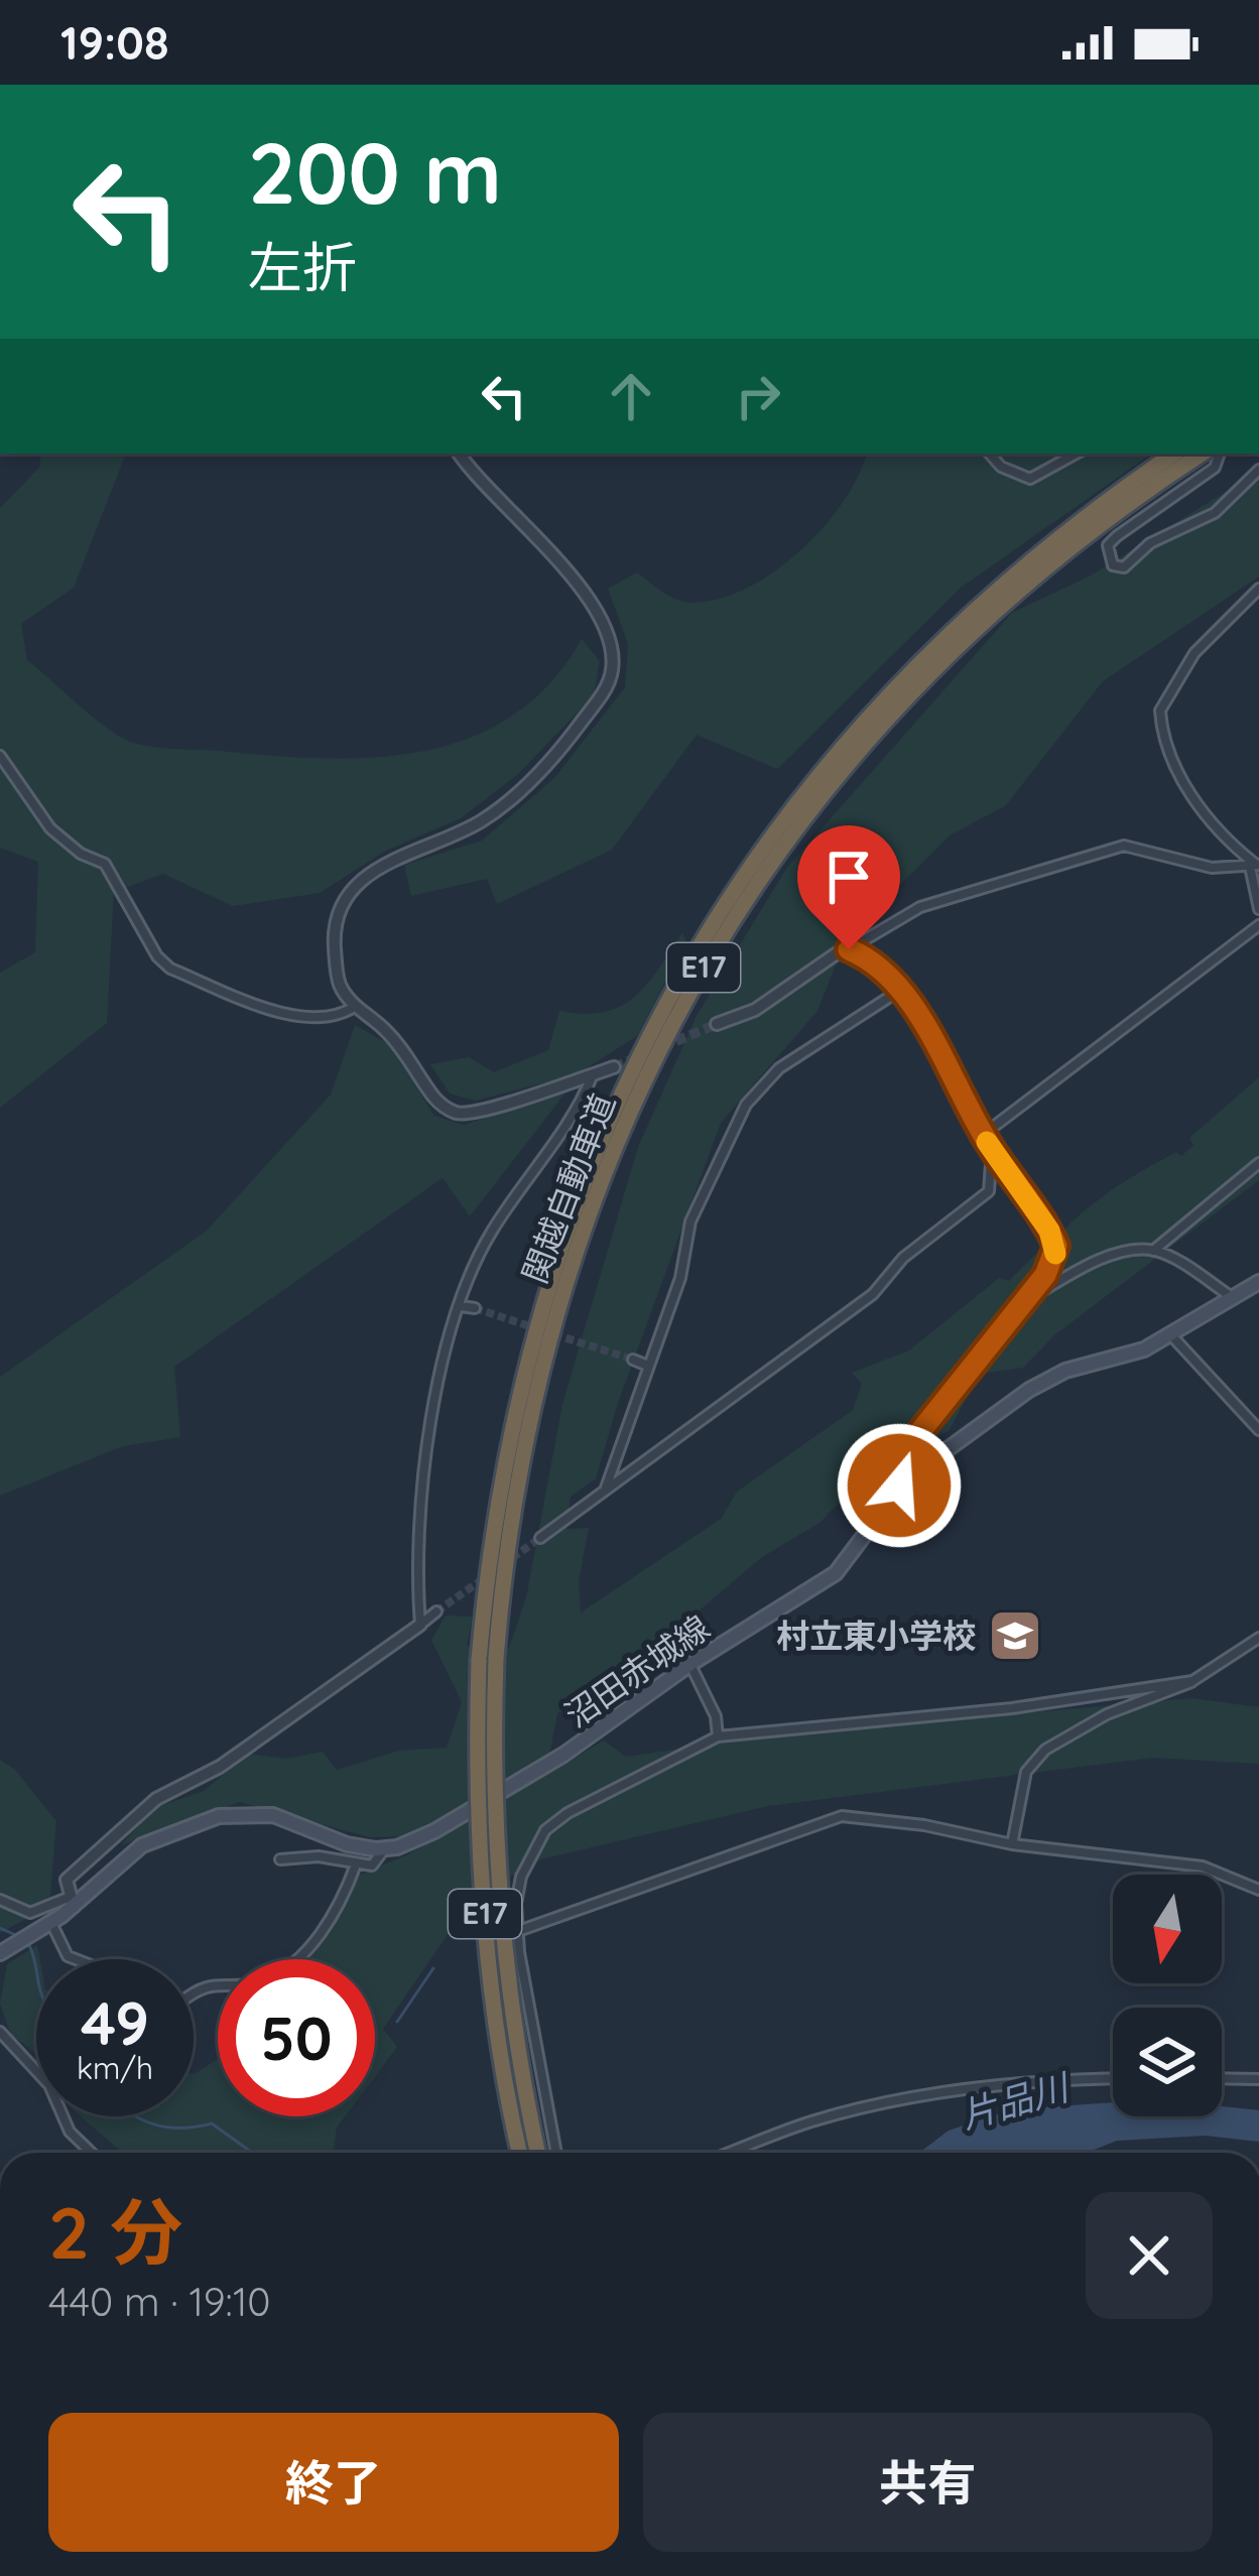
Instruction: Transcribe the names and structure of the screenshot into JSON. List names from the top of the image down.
{
  "streets": {
    "highway": ["E17", "関越自動車道"],
    "main road": ["沼田赤城線"]
  },
  "water": ["片品川"],
  "places": {
    "school or university": ["村立東小学校"]
  },
  "north": "bottom",
  "page": {
    "status": "19:08",
    "turn": ["200 m", "左折"],
    "speed": "49 km/h",
    "limit": "50",
    "heading": ["2 分", "440 m · 19:10"],
    "buttons": ["終了", "共有"]
  }
}
